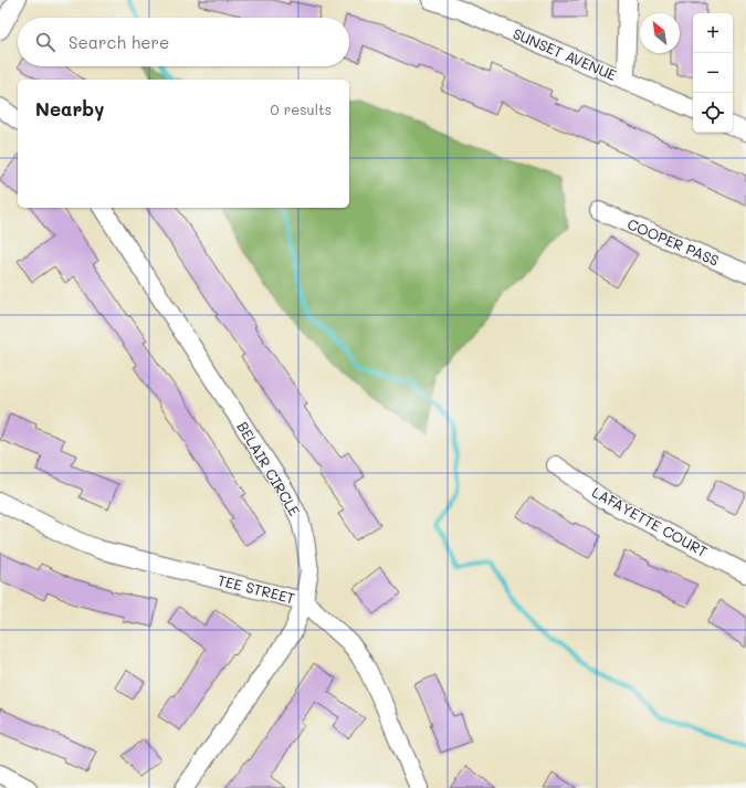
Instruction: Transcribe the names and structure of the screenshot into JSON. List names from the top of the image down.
{
  "streets": {
    "street": [
      "SUNSET AVENUE",
      "COOPER PASS",
      "BELAIR CIRCLE",
      "LAFAYETTE COURT",
      "TEE STREET"
    ]
  },
  "crossings": [
    ["BELAIR CIRCLE", "TEE STREET"]
  ],
  "north": "top left",
  "page": {
    "map_buttons": ["+", "−"],
    "search": "Search here",
    "heading": ["Nearby", "0 results"]
  }
}
